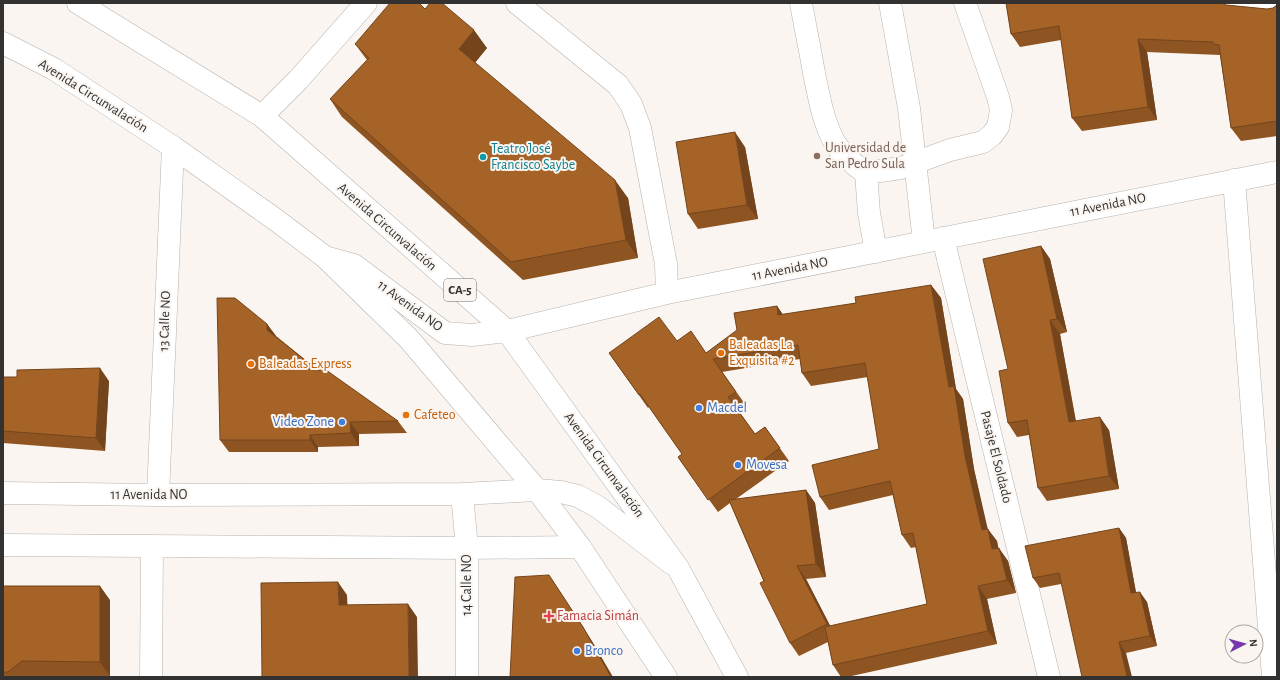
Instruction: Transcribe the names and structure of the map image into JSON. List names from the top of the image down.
{
  "streets": {
    "main road": [
      "Avenida Circunvalación",
      "11 Avenida NO",
      "CA-5",
      "13 Calle NO",
      "Pasaje El Soldado",
      "14 Calle NO"
    ]
  },
  "crossings": [
    ["Avenida Circunvalación", "11 Avenida NO"],
    ["Avenida Circunvalación", "13 Calle NO"],
    ["11 Avenida NO", "13 Calle NO"],
    ["11 Avenida NO", "Pasaje El Soldado"],
    ["11 Avenida NO", "14 Calle NO"]
  ],
  "places": {
    "other": [
      "Universidad de San Pedro Sula",
      "Teatro José Francisco Saybe",
      "Baleadas La Exquisita #2",
      "Baleadas Express",
      "Macdel",
      "Cafeteo",
      "Video Zone",
      "Movesa",
      "Bronco"
    ],
    "health": ["Famacia Simán"]
  },
  "north": "right"
}
